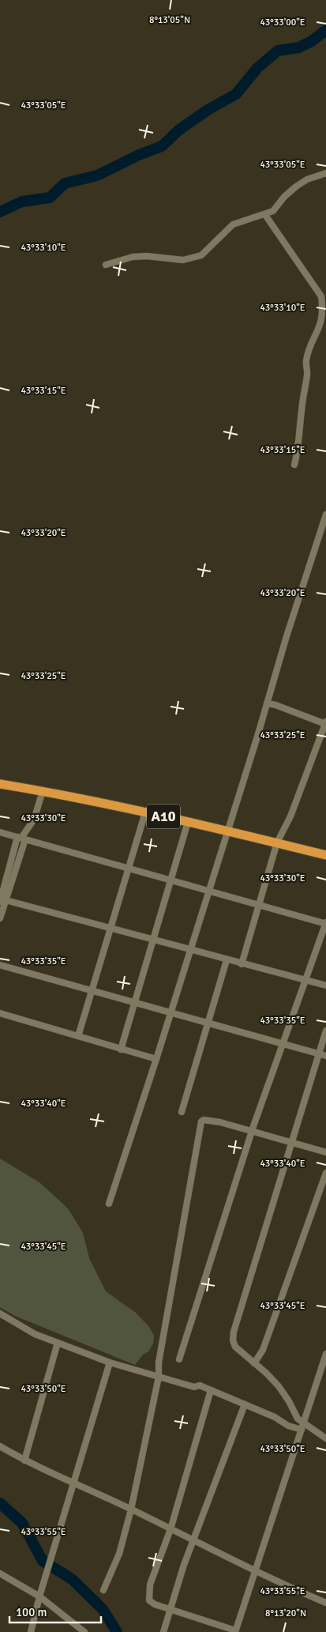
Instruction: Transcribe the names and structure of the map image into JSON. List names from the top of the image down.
{
  "streets": {
    "highway": ["A10"]
  },
  "scale_bar": "100 m",
  "coordinates": [
    "8°13'05\"N",
    "43°33'00\"E",
    "43°33'05\"E",
    "43°33'10\"E",
    "43°33'15\"E",
    "43°33'20\"E",
    "43°33'25\"E",
    "43°33'30\"E",
    "43°33'35\"E",
    "43°33'40\"E",
    "43°33'45\"E",
    "43°33'50\"E",
    "43°33'55\"E",
    "8°13'20\"N"
  ]
}
